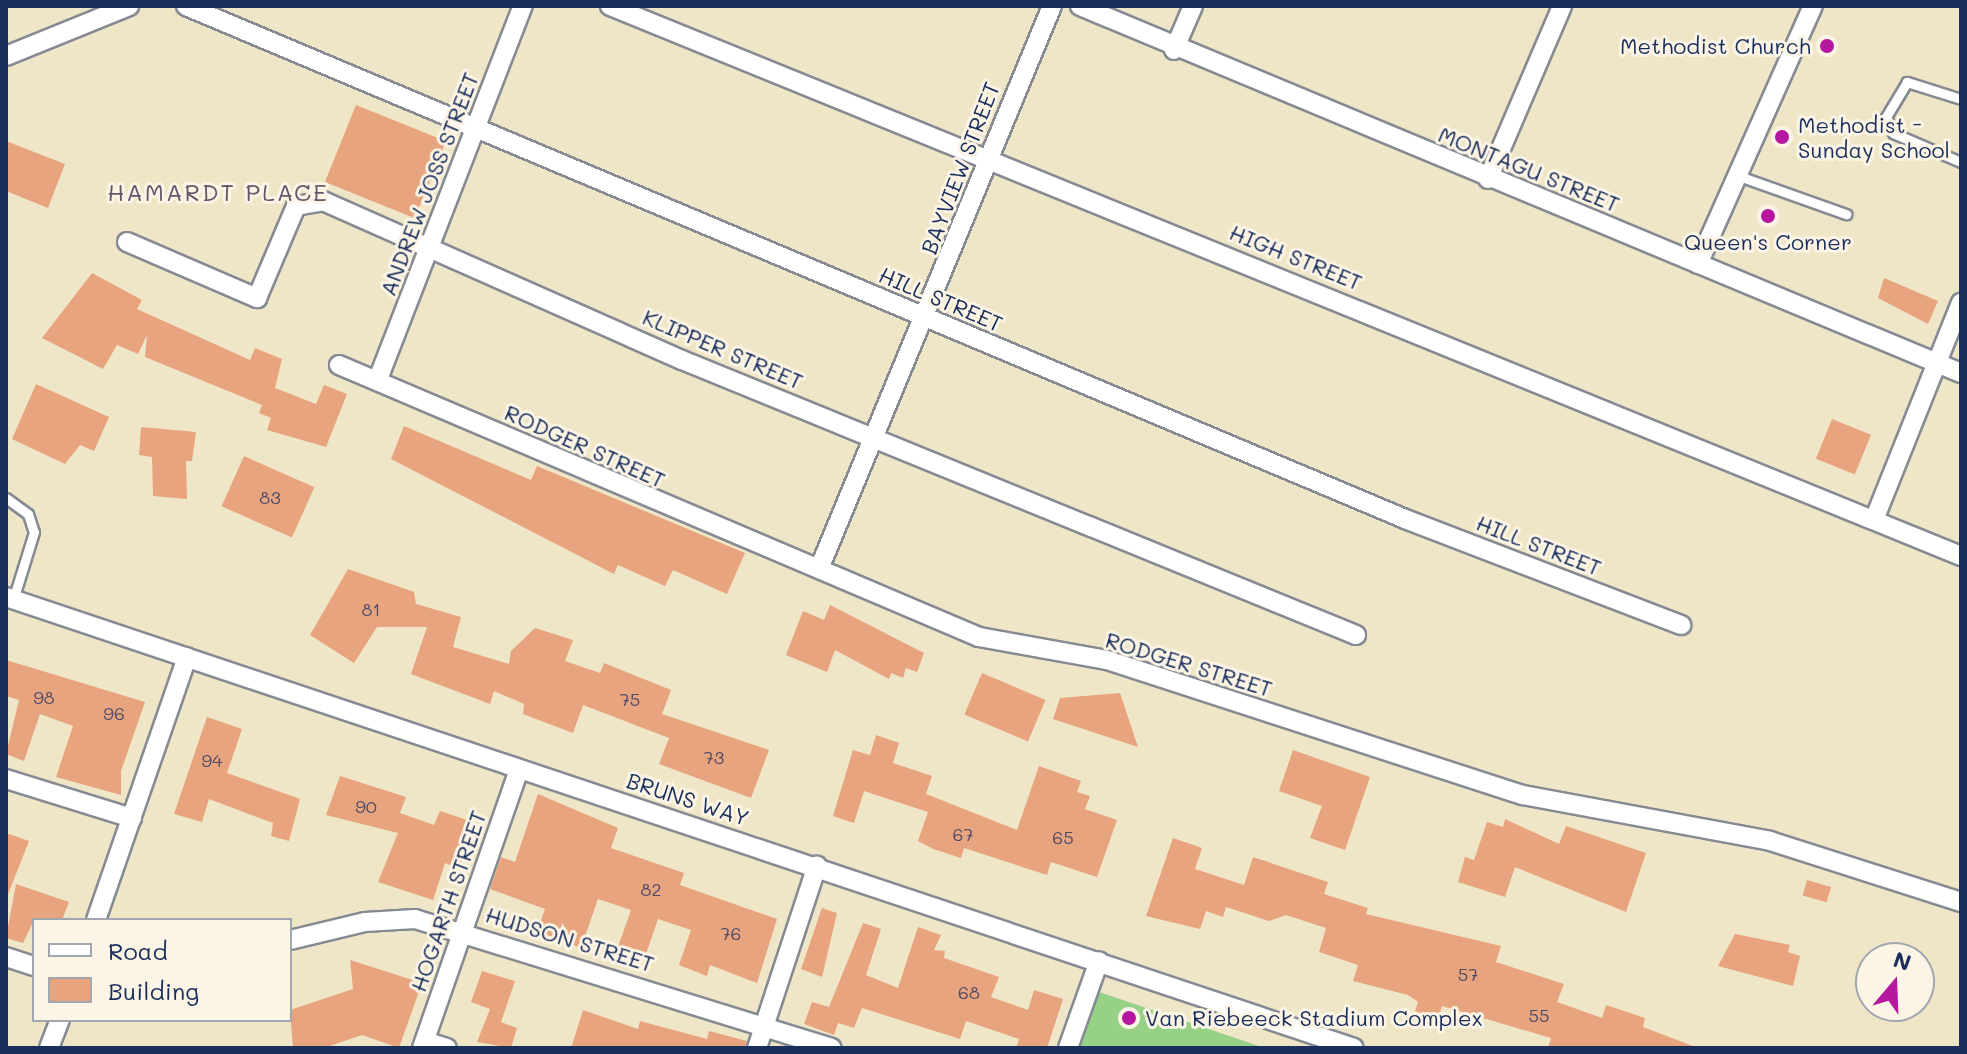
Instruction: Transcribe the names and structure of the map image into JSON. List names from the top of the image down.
{
  "streets": {
    "street": [
      "BAYVIEW STREET",
      "MONTAGU STREET",
      "ANDREW JOSS STREET",
      "HIGH STREET",
      "HILL STREET",
      "KLIPPER STREET",
      "RODGER STREET",
      "BRUNS WAY",
      "HOGARTH STREET",
      "HUDSON STREET"
    ]
  },
  "crossings": [
    ["BAYVIEW STREET", "HIGH STREET"],
    ["BAYVIEW STREET", "HILL STREET"],
    ["BAYVIEW STREET", "KLIPPER STREET"],
    ["BAYVIEW STREET", "RODGER STREET"],
    ["ANDREW JOSS STREET", "HILL STREET"],
    ["ANDREW JOSS STREET", "KLIPPER STREET"],
    ["ANDREW JOSS STREET", "RODGER STREET"],
    ["BRUNS WAY", "HOGARTH STREET"],
    ["HOGARTH STREET", "HUDSON STREET"]
  ],
  "districts": ["HAMARDT PLACE"],
  "places": [
    "Methodist Church",
    "Methodist - Sunday School",
    "Queen's Corner",
    "Van Riebeeck Stadium Complex"
  ],
  "house_numbers": [
    "83",
    "81",
    "98",
    "75",
    "96",
    "73",
    "94",
    "90",
    "67",
    "65",
    "82",
    "76",
    "57",
    "68",
    "55"
  ],
  "legend": ["Road", "Building"],
  "north": "top"
}
